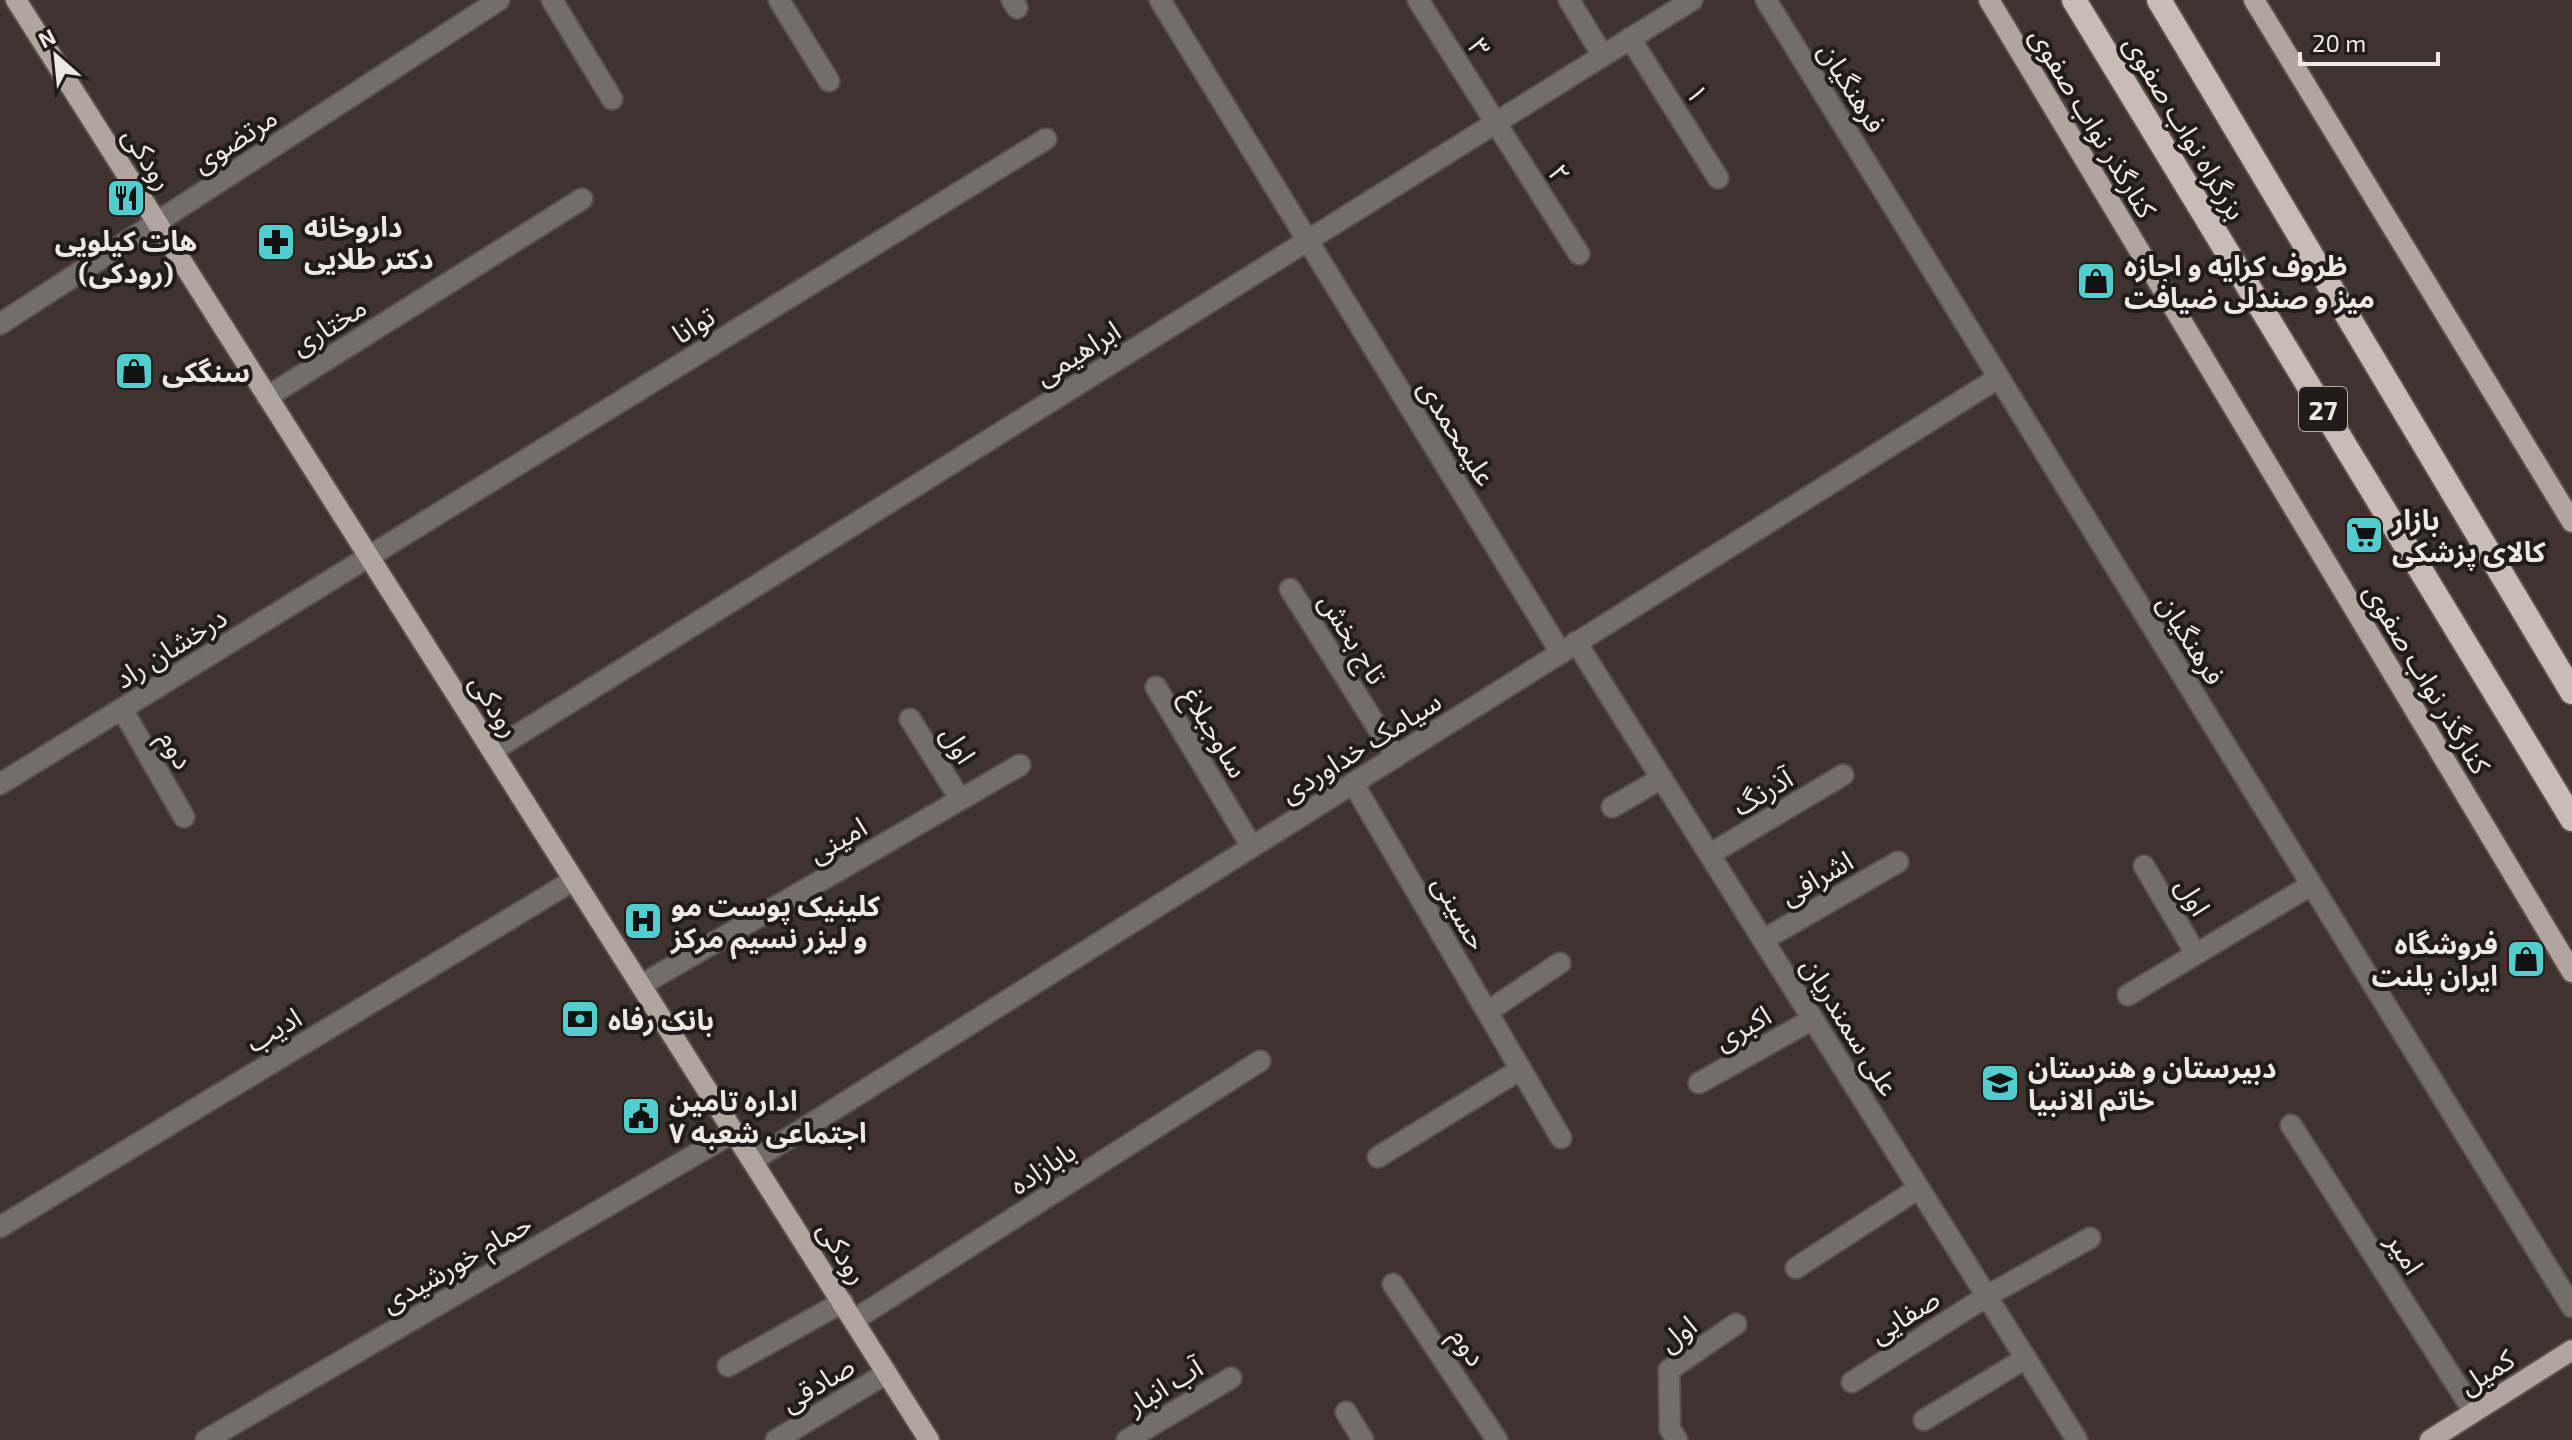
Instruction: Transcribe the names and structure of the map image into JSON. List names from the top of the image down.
{
  "streets": {
    "highway": ["بزرگراه نواب صفوی", "27"],
    "main road": ["کنارگذر نواب صفوی", "رودکی", "کمیل"],
    "street": [
      "۳",
      "فرهنگیان",
      "۱",
      "مرتضوی",
      "۲",
      "توانا",
      "مختاری",
      "ابراهیمی",
      "علیمحمدی",
      "تاج بخش",
      "درخشان راد",
      "ساوجبلاغ",
      "اول",
      "سیامک خداوردی",
      "دوم",
      "آذرنگ",
      "امینی",
      "اشرافی",
      "حسینی",
      "علی سمندریان",
      "اکبری",
      "ادیب",
      "بابازاده",
      "امیر",
      "حمام خورشیدی",
      "صفایی",
      "صادقی",
      "آب انبار"
    ]
  },
  "crossings": [
    ["۳", "۲"],
    ["۳", "ابراهیمی"],
    ["فرهنگیان", "سیامک خداوردی"],
    ["۱", "ابراهیمی"],
    ["مرتضوی", "رودکی"],
    ["رودکی", "توانا"],
    ["رودکی", "مختاری"],
    ["رودکی", "ابراهیمی"],
    ["رودکی", "درخشان راد"],
    ["رودکی", "سیامک خداوردی"],
    ["رودکی", "امینی"],
    ["رودکی", "ادیب"],
    ["رودکی", "بابازاده"],
    ["رودکی", "حمام خورشیدی"],
    ["رودکی", "صادقی"],
    ["۲", "ابراهیمی"],
    ["توانا", "درخشان راد"],
    ["ابراهیمی", "علیمحمدی"],
    ["علیمحمدی", "سیامک خداوردی"],
    ["علیمحمدی", "علی سمندریان"],
    ["تاج بخش", "سیامک خداوردی"],
    ["درخشان راد", "دوم"],
    ["ساوجبلاغ", "سیامک خداوردی"],
    ["اول", "امینی"],
    ["سیامک خداوردی", "حسینی"],
    ["سیامک خداوردی", "علی سمندریان"],
    ["آذرنگ", "علی سمندریان"],
    ["اشرافی", "علی سمندریان"],
    ["علی سمندریان", "اکبری"],
    ["علی سمندریان", "صفایی"],
    ["امیر", "کمیل"]
  ],
  "places": {
    "restaurant": ["هات کیلویی (رودکی)"],
    "pharmacy": ["داروخانه دکتر طلایی"],
    "shop": ["ظروف کرایه و اجازه میز و صندلی ضیافت", "سنگکی", "فروشگاه ایران پلنت"],
    "supermarket": ["بازار کالای پزشکی"],
    "hospital": ["کلینیک پوست مو و لیزر نسیم مرکز"],
    "bank": ["بانک رفاه"],
    "school or university": ["دبیرستان و هنرستان خاتم الانبیا"],
    "public building": ["اداره تامین اجتماعی شعبه ۷"]
  },
  "scale_bar": "20 m",
  "north": "top left"
}
